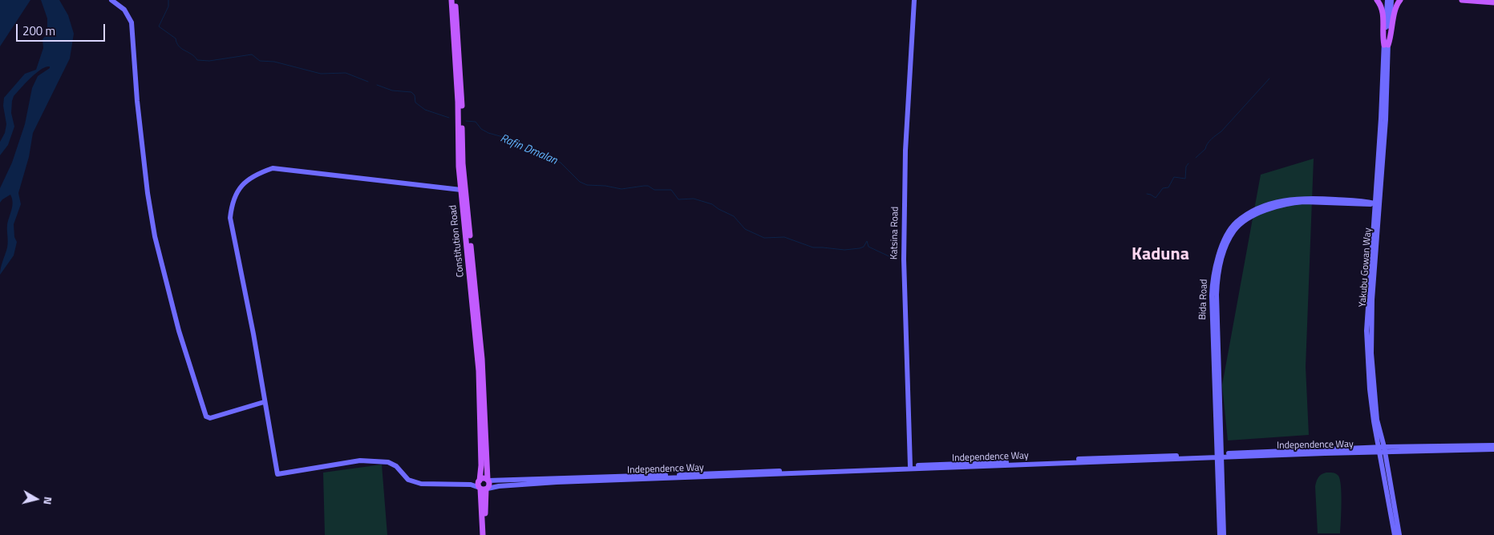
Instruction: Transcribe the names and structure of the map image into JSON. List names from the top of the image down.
{
  "streets": {
    "main road": ["Constitution Road"],
    "street": [
      "Katsina Road",
      "Yakubu Gowan Way",
      "Bida Road",
      "Independence Way"
    ]
  },
  "crossings": [
    ["Katsina Road", "Independence Way"],
    ["Constitution Road", "Independence Way"],
    ["Yakubu Gowan Way", "Bida Road"],
    ["Yakubu Gowan Way", "Independence Way"],
    ["Bida Road", "Independence Way"]
  ],
  "districts": ["Kaduna"],
  "water": ["Rafin Dmalan"],
  "scale_bar": "200 m",
  "north": "right"
}
